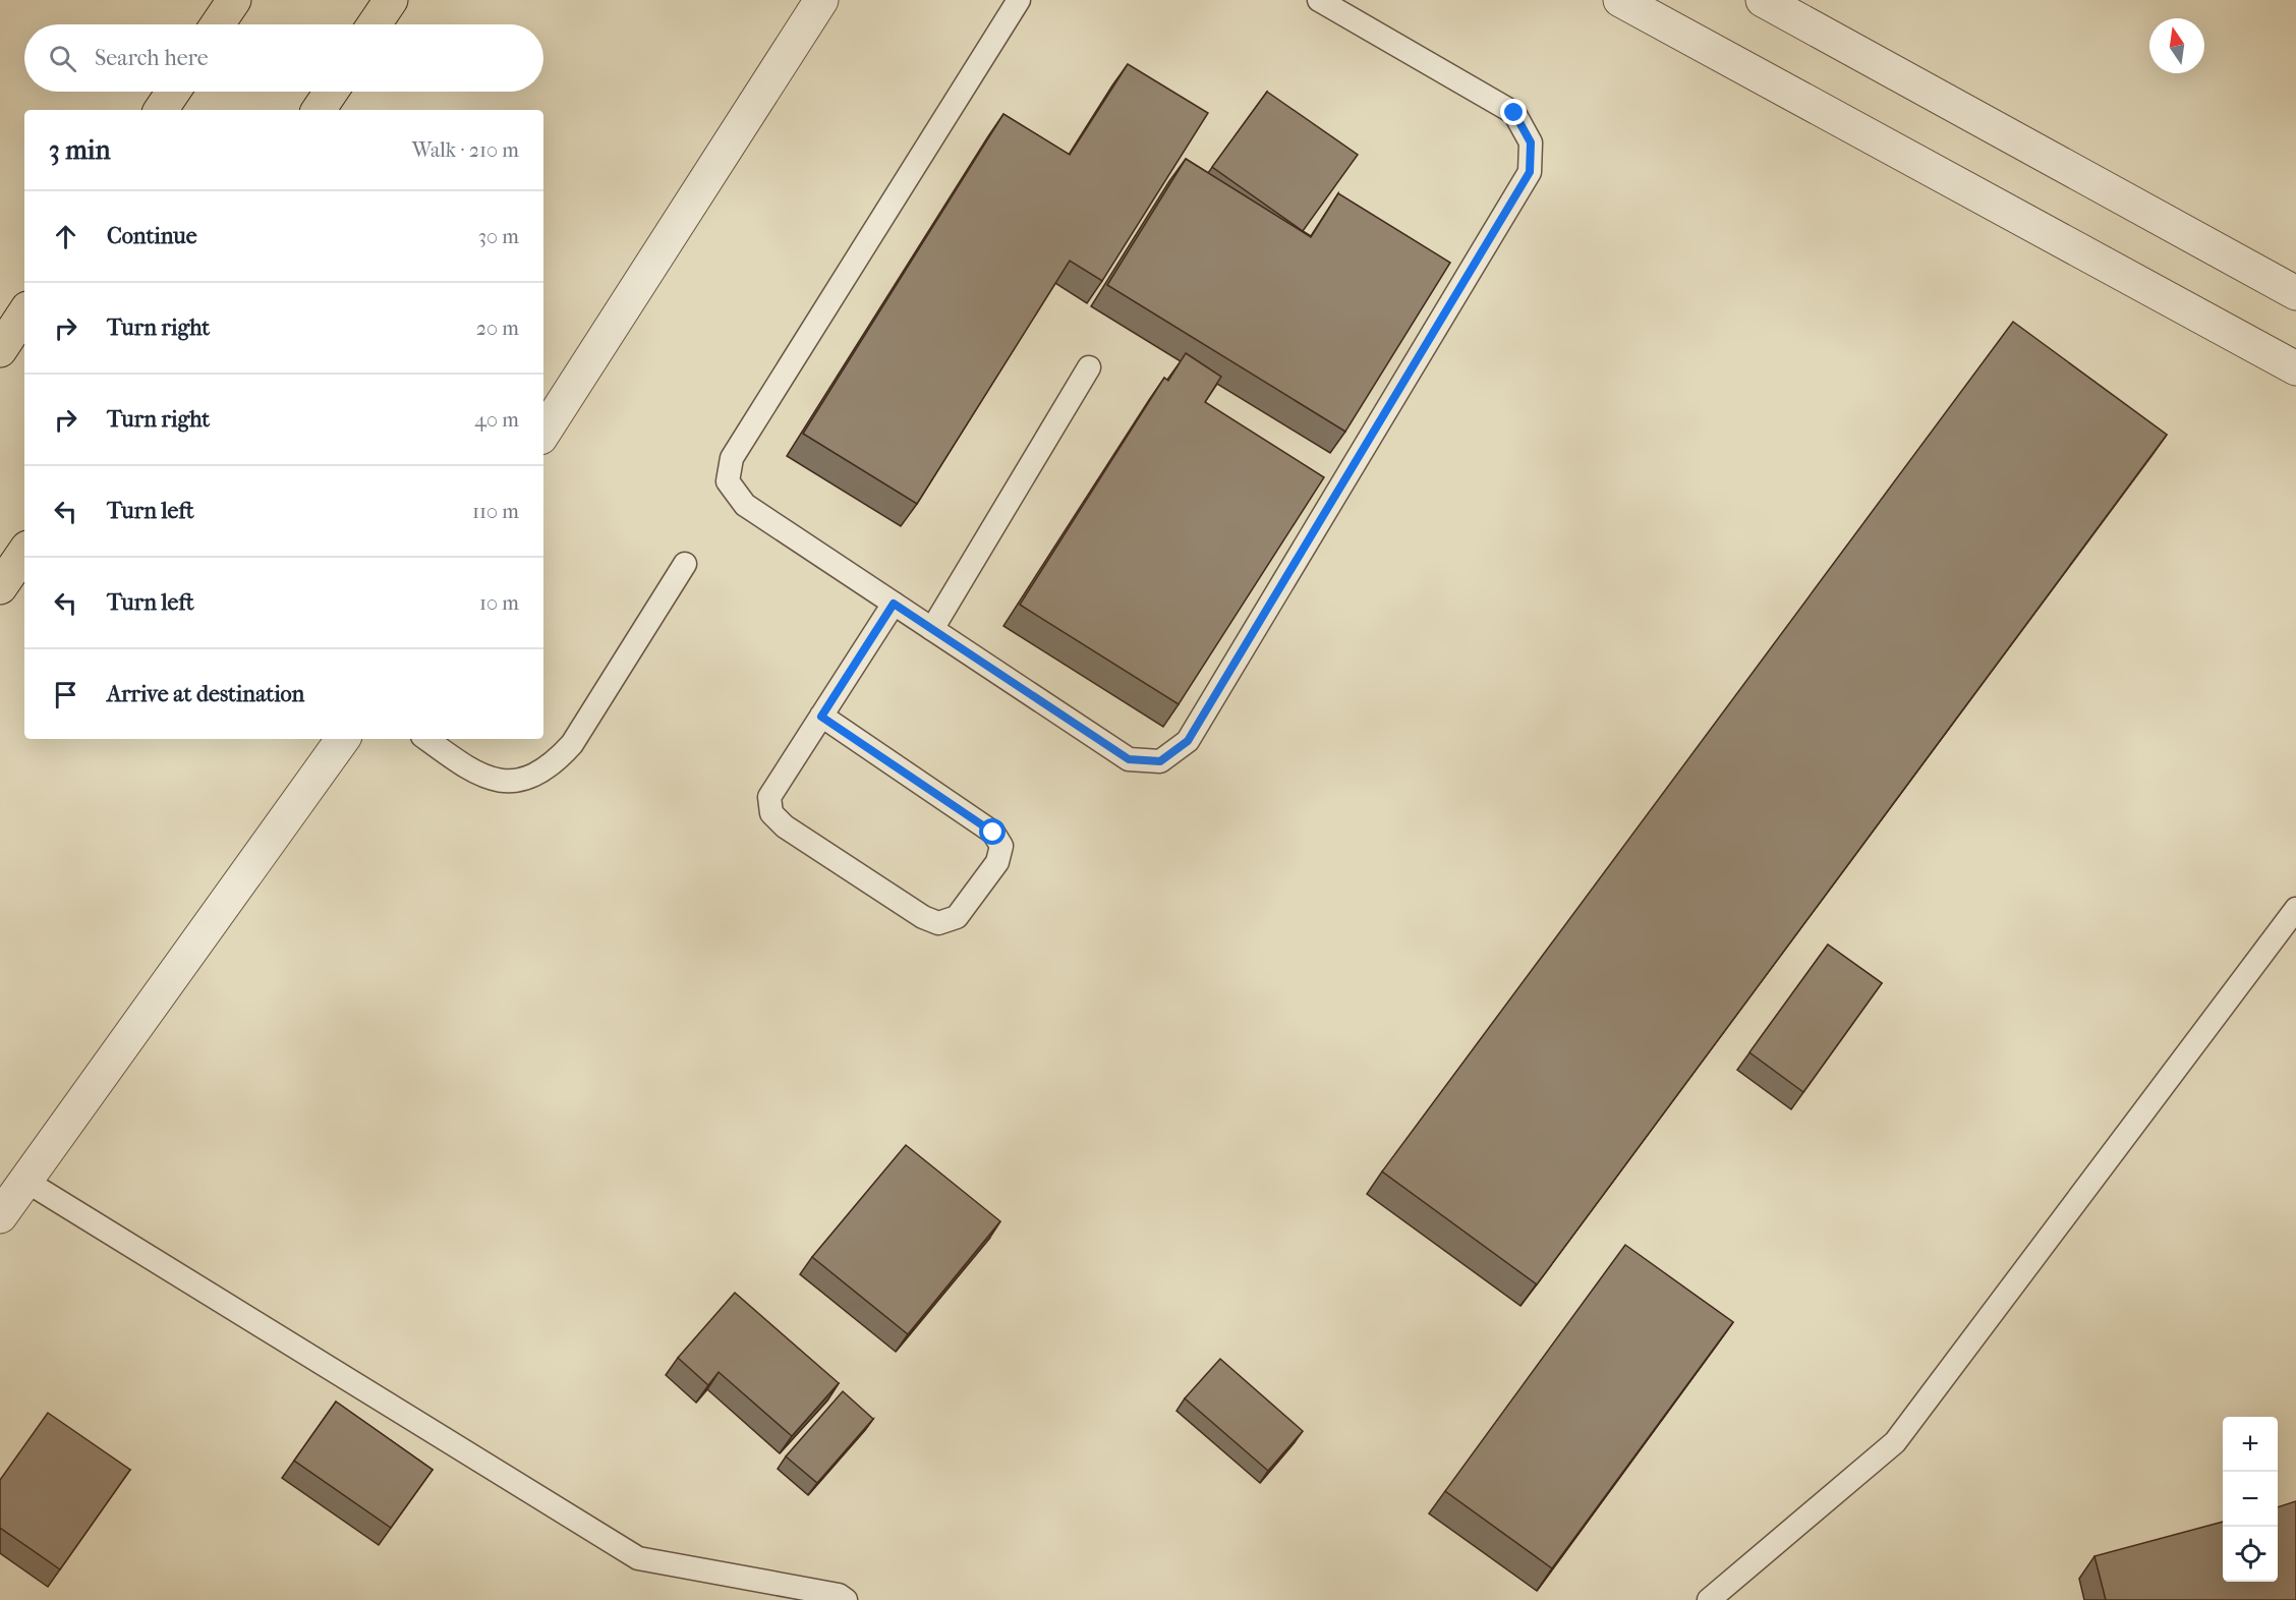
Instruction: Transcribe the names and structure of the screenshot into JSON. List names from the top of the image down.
{
  "north": "top",
  "page": {
    "search": "Search here",
    "heading": ["3 min", "Walk · 210 m"],
    "list": [
      ["Continue", "30 m"],
      ["Turn right", "20 m"],
      ["Turn right", "40 m"],
      ["Turn left", "110 m"],
      ["Turn left", "10 m"],
      "Arrive at destination"
    ],
    "map_buttons": ["+", "−"]
  }
}
